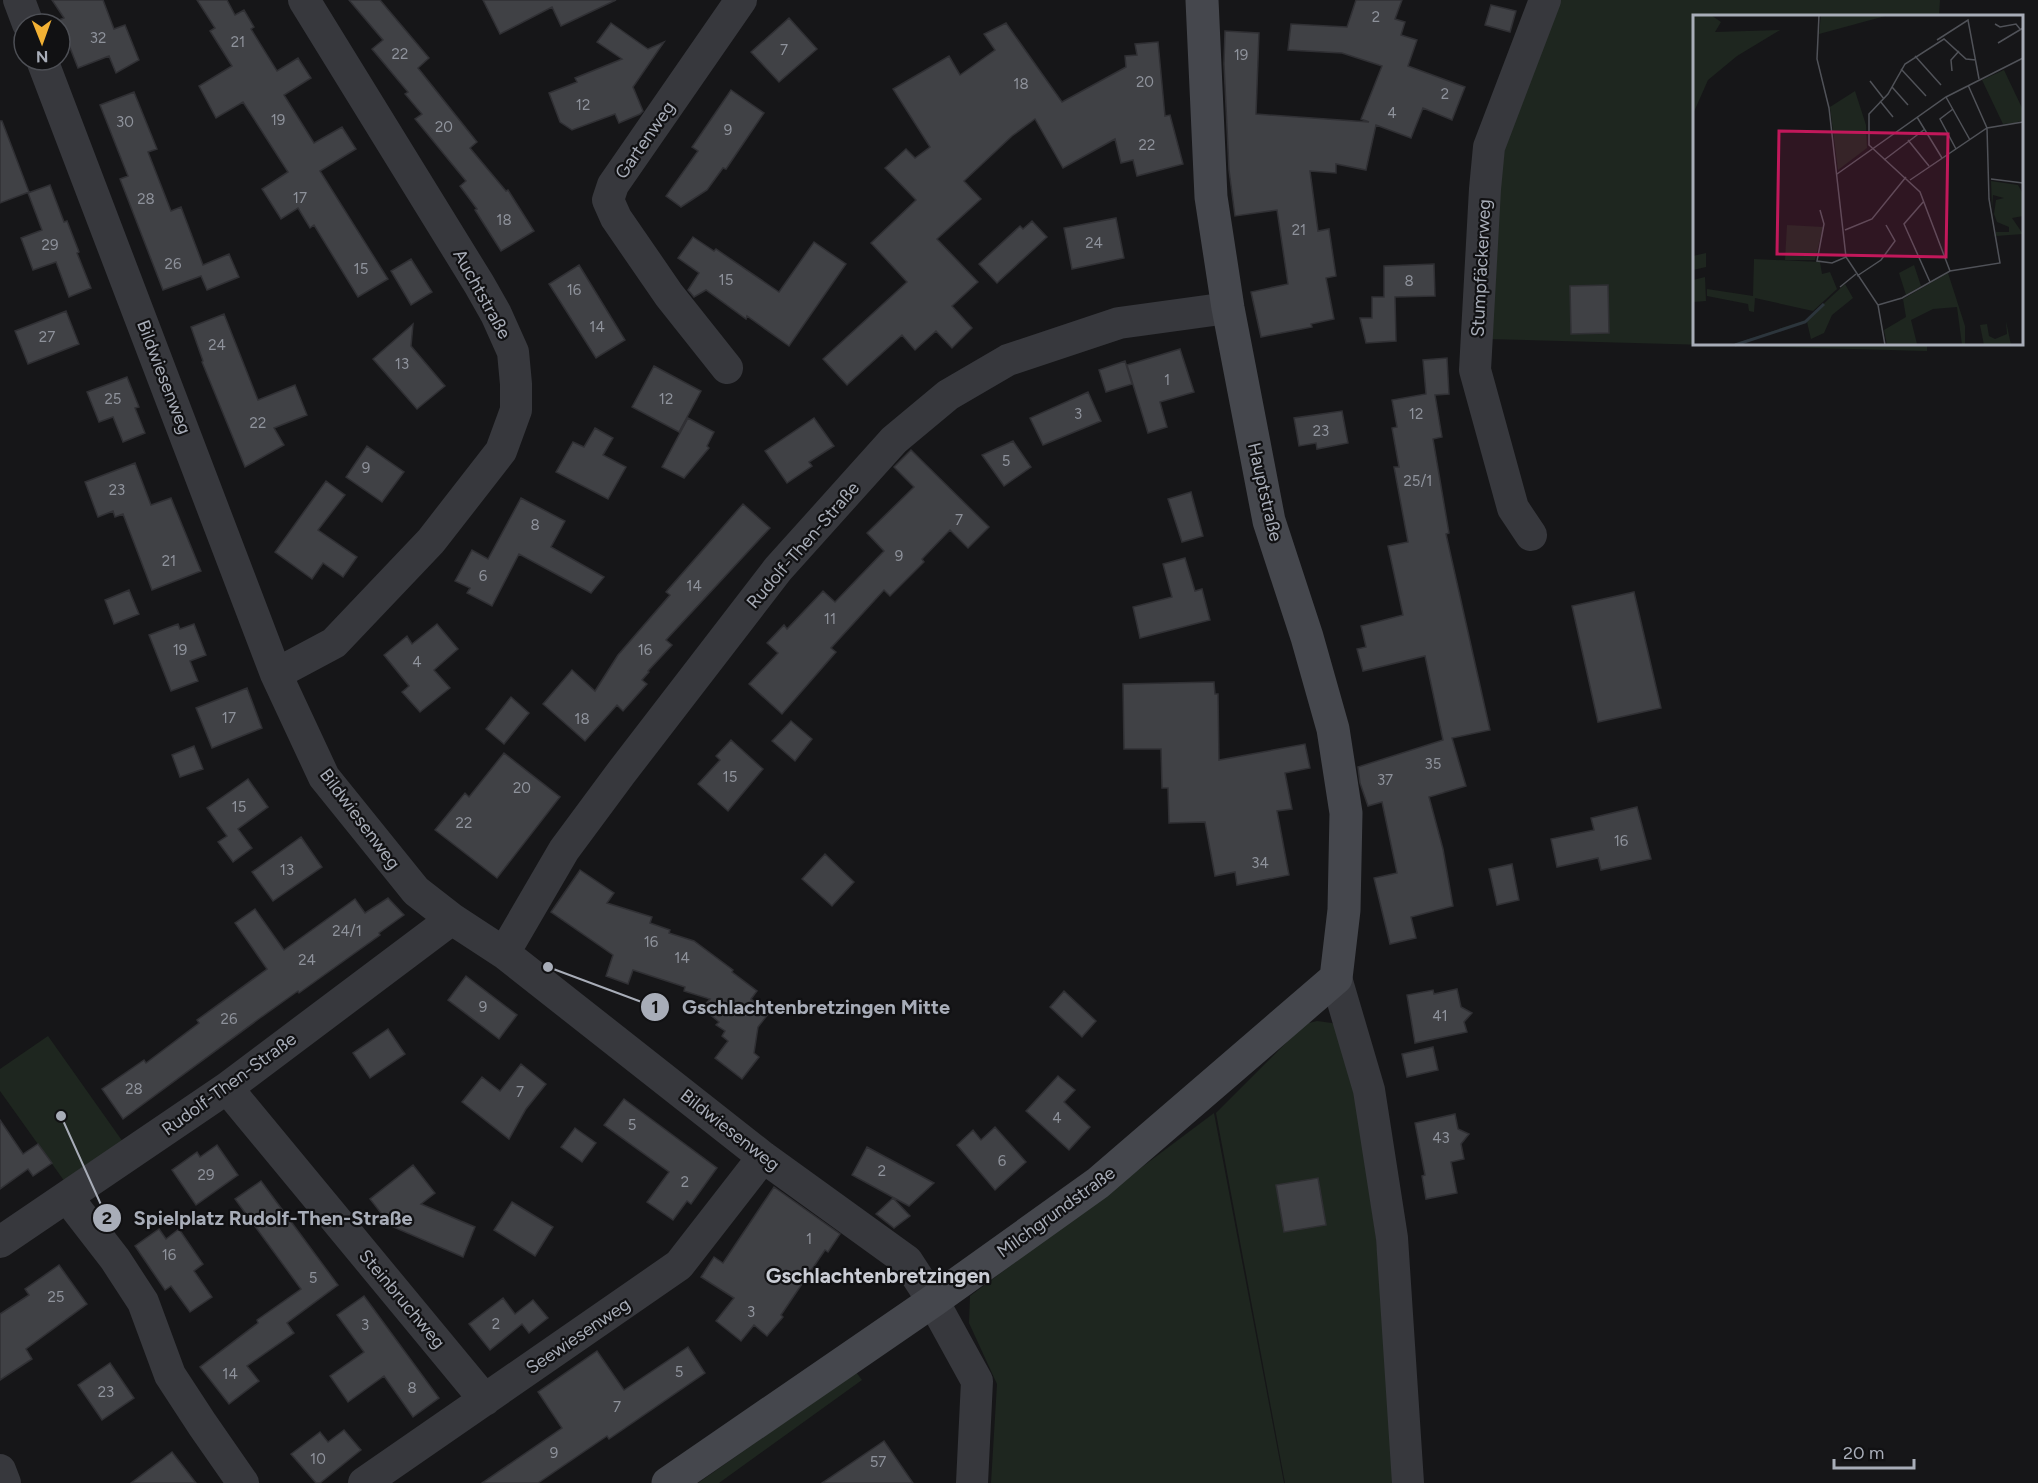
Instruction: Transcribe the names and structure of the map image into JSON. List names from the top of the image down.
{
  "streets": {
    "street": [
      "Gartenweg",
      "Stumpfäckerweg",
      "Auchtstraße",
      "Bildwiesenweg",
      "Hauptstraße",
      "Rudolf-Then-Straße",
      "Milchgrundstraße",
      "Steinbruchweg",
      "Seewiesenweg"
    ]
  },
  "crossings": [
    ["Auchtstraße", "Bildwiesenweg"],
    ["Bildwiesenweg", "Rudolf-Then-Straße"],
    ["Bildwiesenweg", "Milchgrundstraße"],
    ["Bildwiesenweg", "Seewiesenweg"],
    ["Hauptstraße", "Rudolf-Then-Straße"],
    ["Hauptstraße", "Milchgrundstraße"],
    ["Rudolf-Then-Straße", "Steinbruchweg"],
    ["Steinbruchweg", "Seewiesenweg"]
  ],
  "districts": ["Gschlachtenbretzingen"],
  "places": ["Gschlachtenbretzingen Mitte", "Spielplatz Rudolf-Then-Straße"],
  "house_numbers": [
    "2",
    "32",
    "21",
    "7",
    "22",
    "19",
    "20",
    "18",
    "2",
    "12",
    "4",
    "19",
    "30",
    "20",
    "9",
    "22",
    "17",
    "28",
    "18",
    "21",
    "24",
    "29",
    "26",
    "15",
    "15",
    "8",
    "16",
    "14",
    "27",
    "24",
    "13",
    "1",
    "25",
    "12",
    "3",
    "12",
    "22",
    "23",
    "5",
    "9",
    "25/1",
    "23",
    "7",
    "8",
    "9",
    "21",
    "6",
    "14",
    "11",
    "19",
    "16",
    "4",
    "17",
    "18",
    "35",
    "15",
    "37",
    "20",
    "15",
    "22",
    "16",
    "34",
    "13",
    "24/1",
    "16",
    "14",
    "24",
    "9",
    "41",
    "26",
    "28",
    "7",
    "4",
    "5",
    "43",
    "6",
    "2",
    "29",
    "2",
    "1",
    "16",
    "5",
    "25",
    "3",
    "2",
    "3",
    "5",
    "14",
    "8",
    "23",
    "7",
    "9",
    "10",
    "57"
  ],
  "scale_bar": "20 m",
  "north": "bottom"
}
